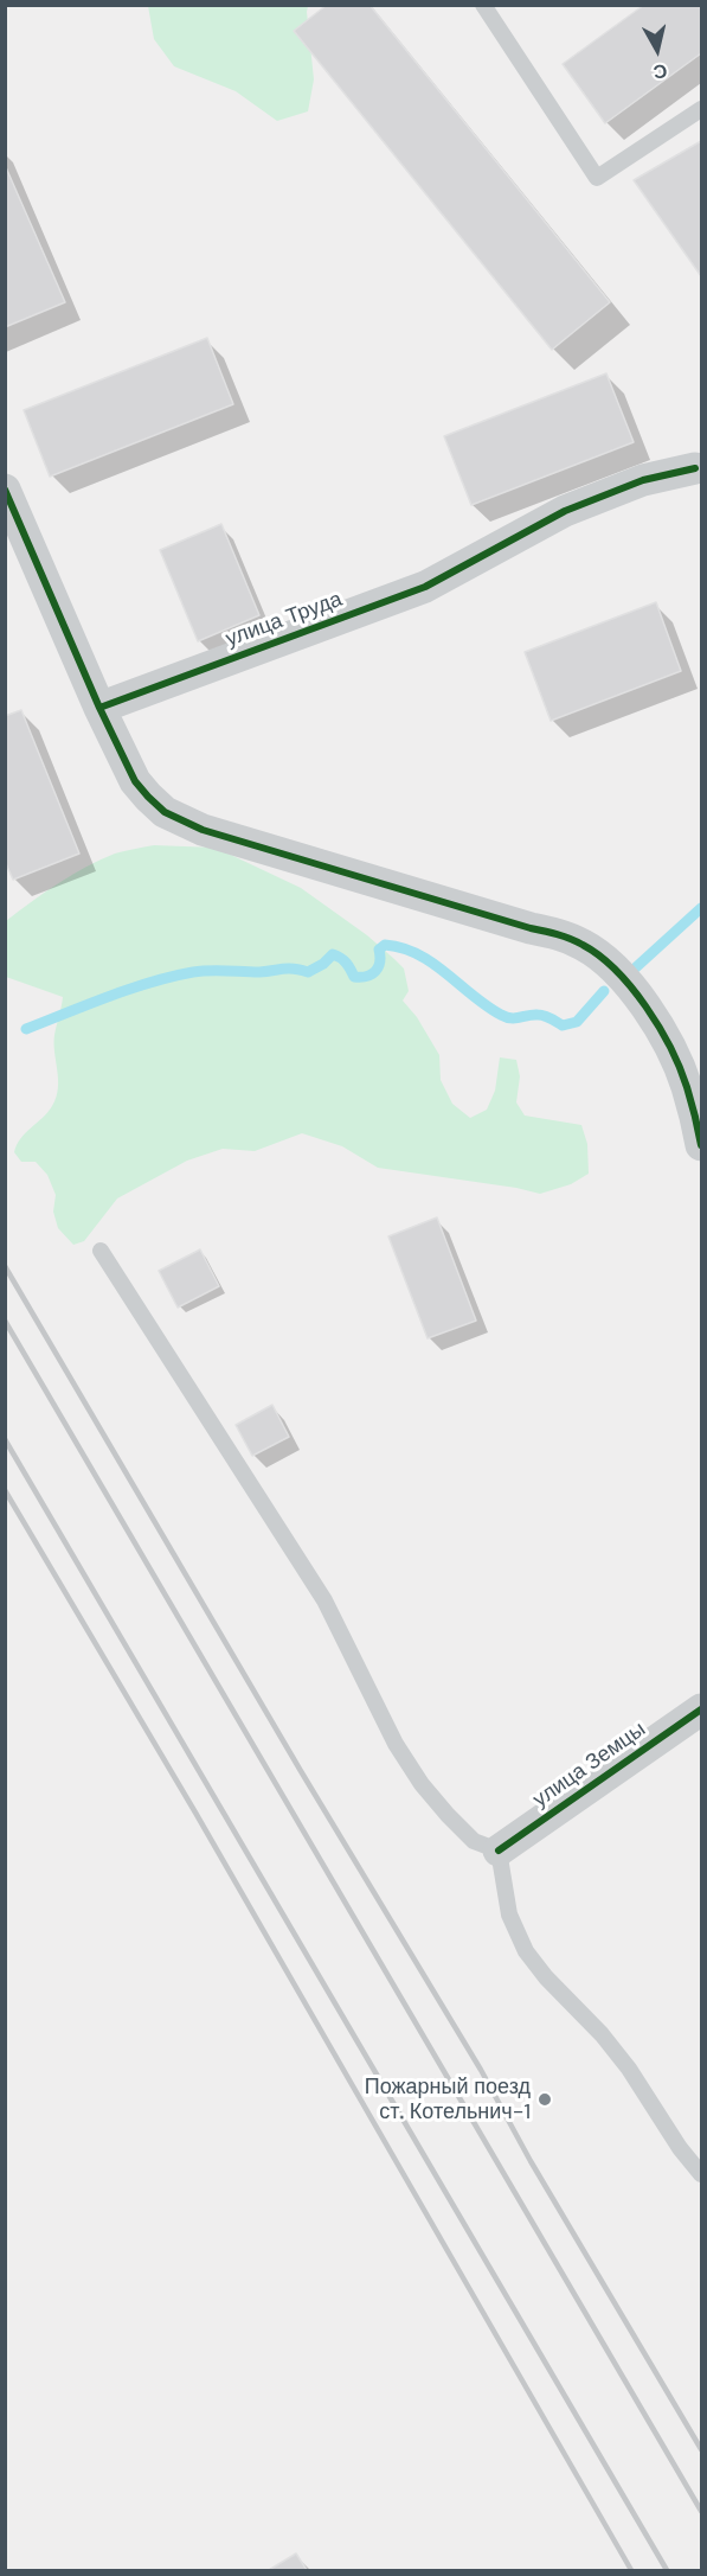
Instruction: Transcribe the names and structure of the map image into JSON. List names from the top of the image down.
{
  "streets": {
    "street": ["улица Труда", "улица Земцы"]
  },
  "places": ["Пожарный поезд ст. Котельнич-1"],
  "north": "bottom"
}
